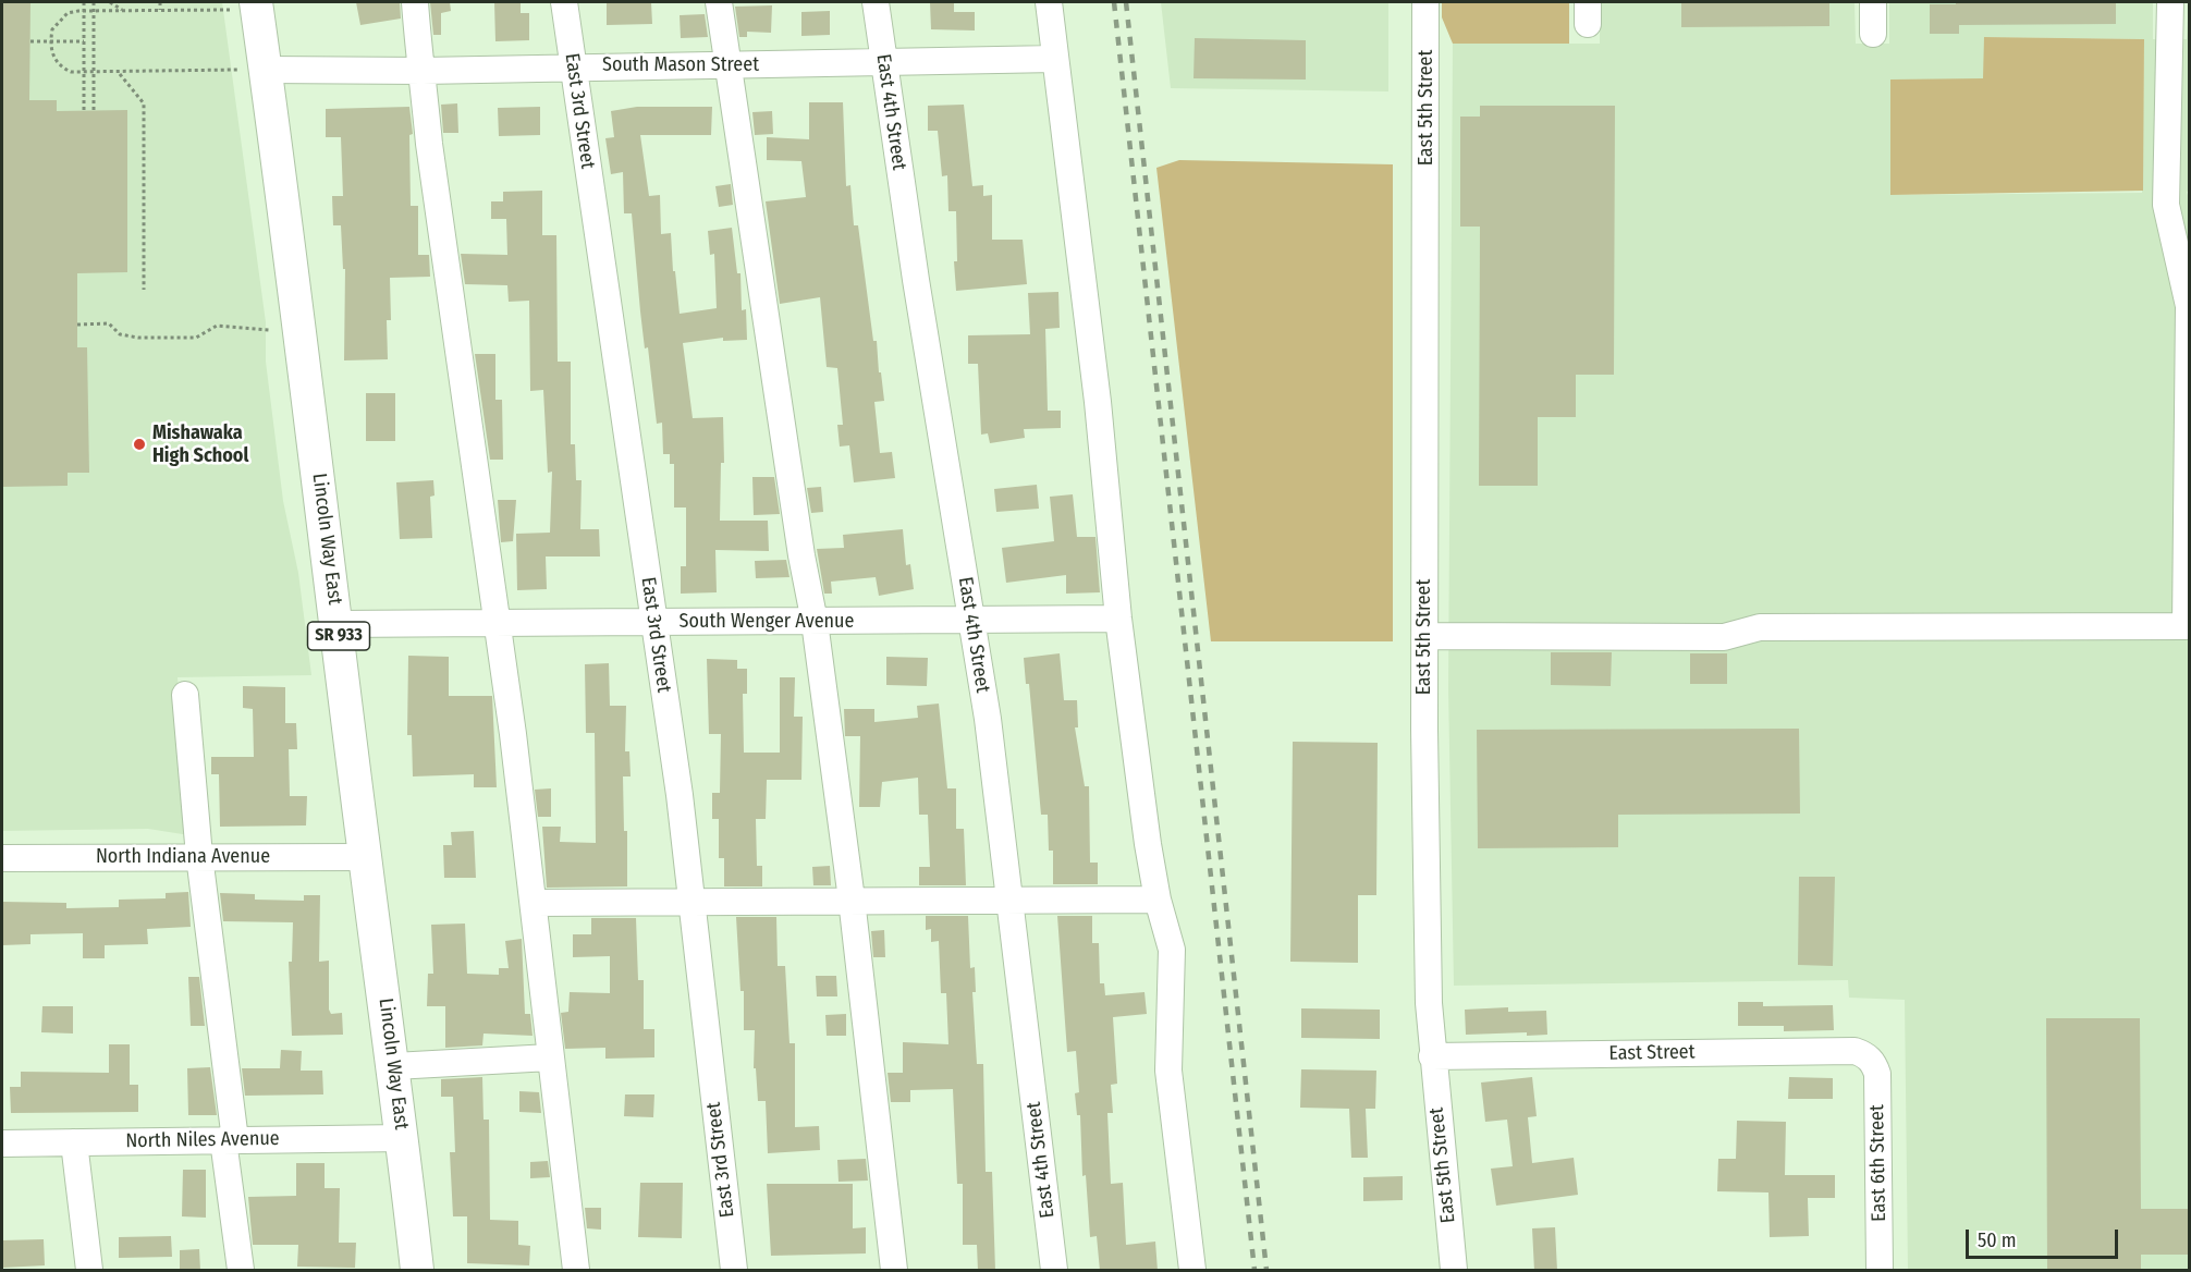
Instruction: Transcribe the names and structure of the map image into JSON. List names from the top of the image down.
{
  "streets": {
    "main road": ["Lincoln Way East", "SR 933"],
    "street": [
      "South Mason Street",
      "East 5th Street",
      "East 3rd Street",
      "East 4th Street",
      "South Wenger Avenue",
      "North Indiana Avenue",
      "East Street",
      "North Niles Avenue",
      "East 6th Street"
    ]
  },
  "crossings": [
    ["South Mason Street", "East 3rd Street"],
    ["South Mason Street", "East 4th Street"],
    ["South Mason Street", "Lincoln Way East"],
    ["East 5th Street", "East Street"],
    ["East 3rd Street", "South Wenger Avenue"],
    ["East 4th Street", "South Wenger Avenue"],
    ["Lincoln Way East", "South Wenger Avenue"],
    ["Lincoln Way East", "North Indiana Avenue"],
    ["Lincoln Way East", "North Niles Avenue"],
    ["East Street", "East 6th Street"]
  ],
  "places": ["Mishawaka High School"],
  "scale_bar": "50 m"
}
